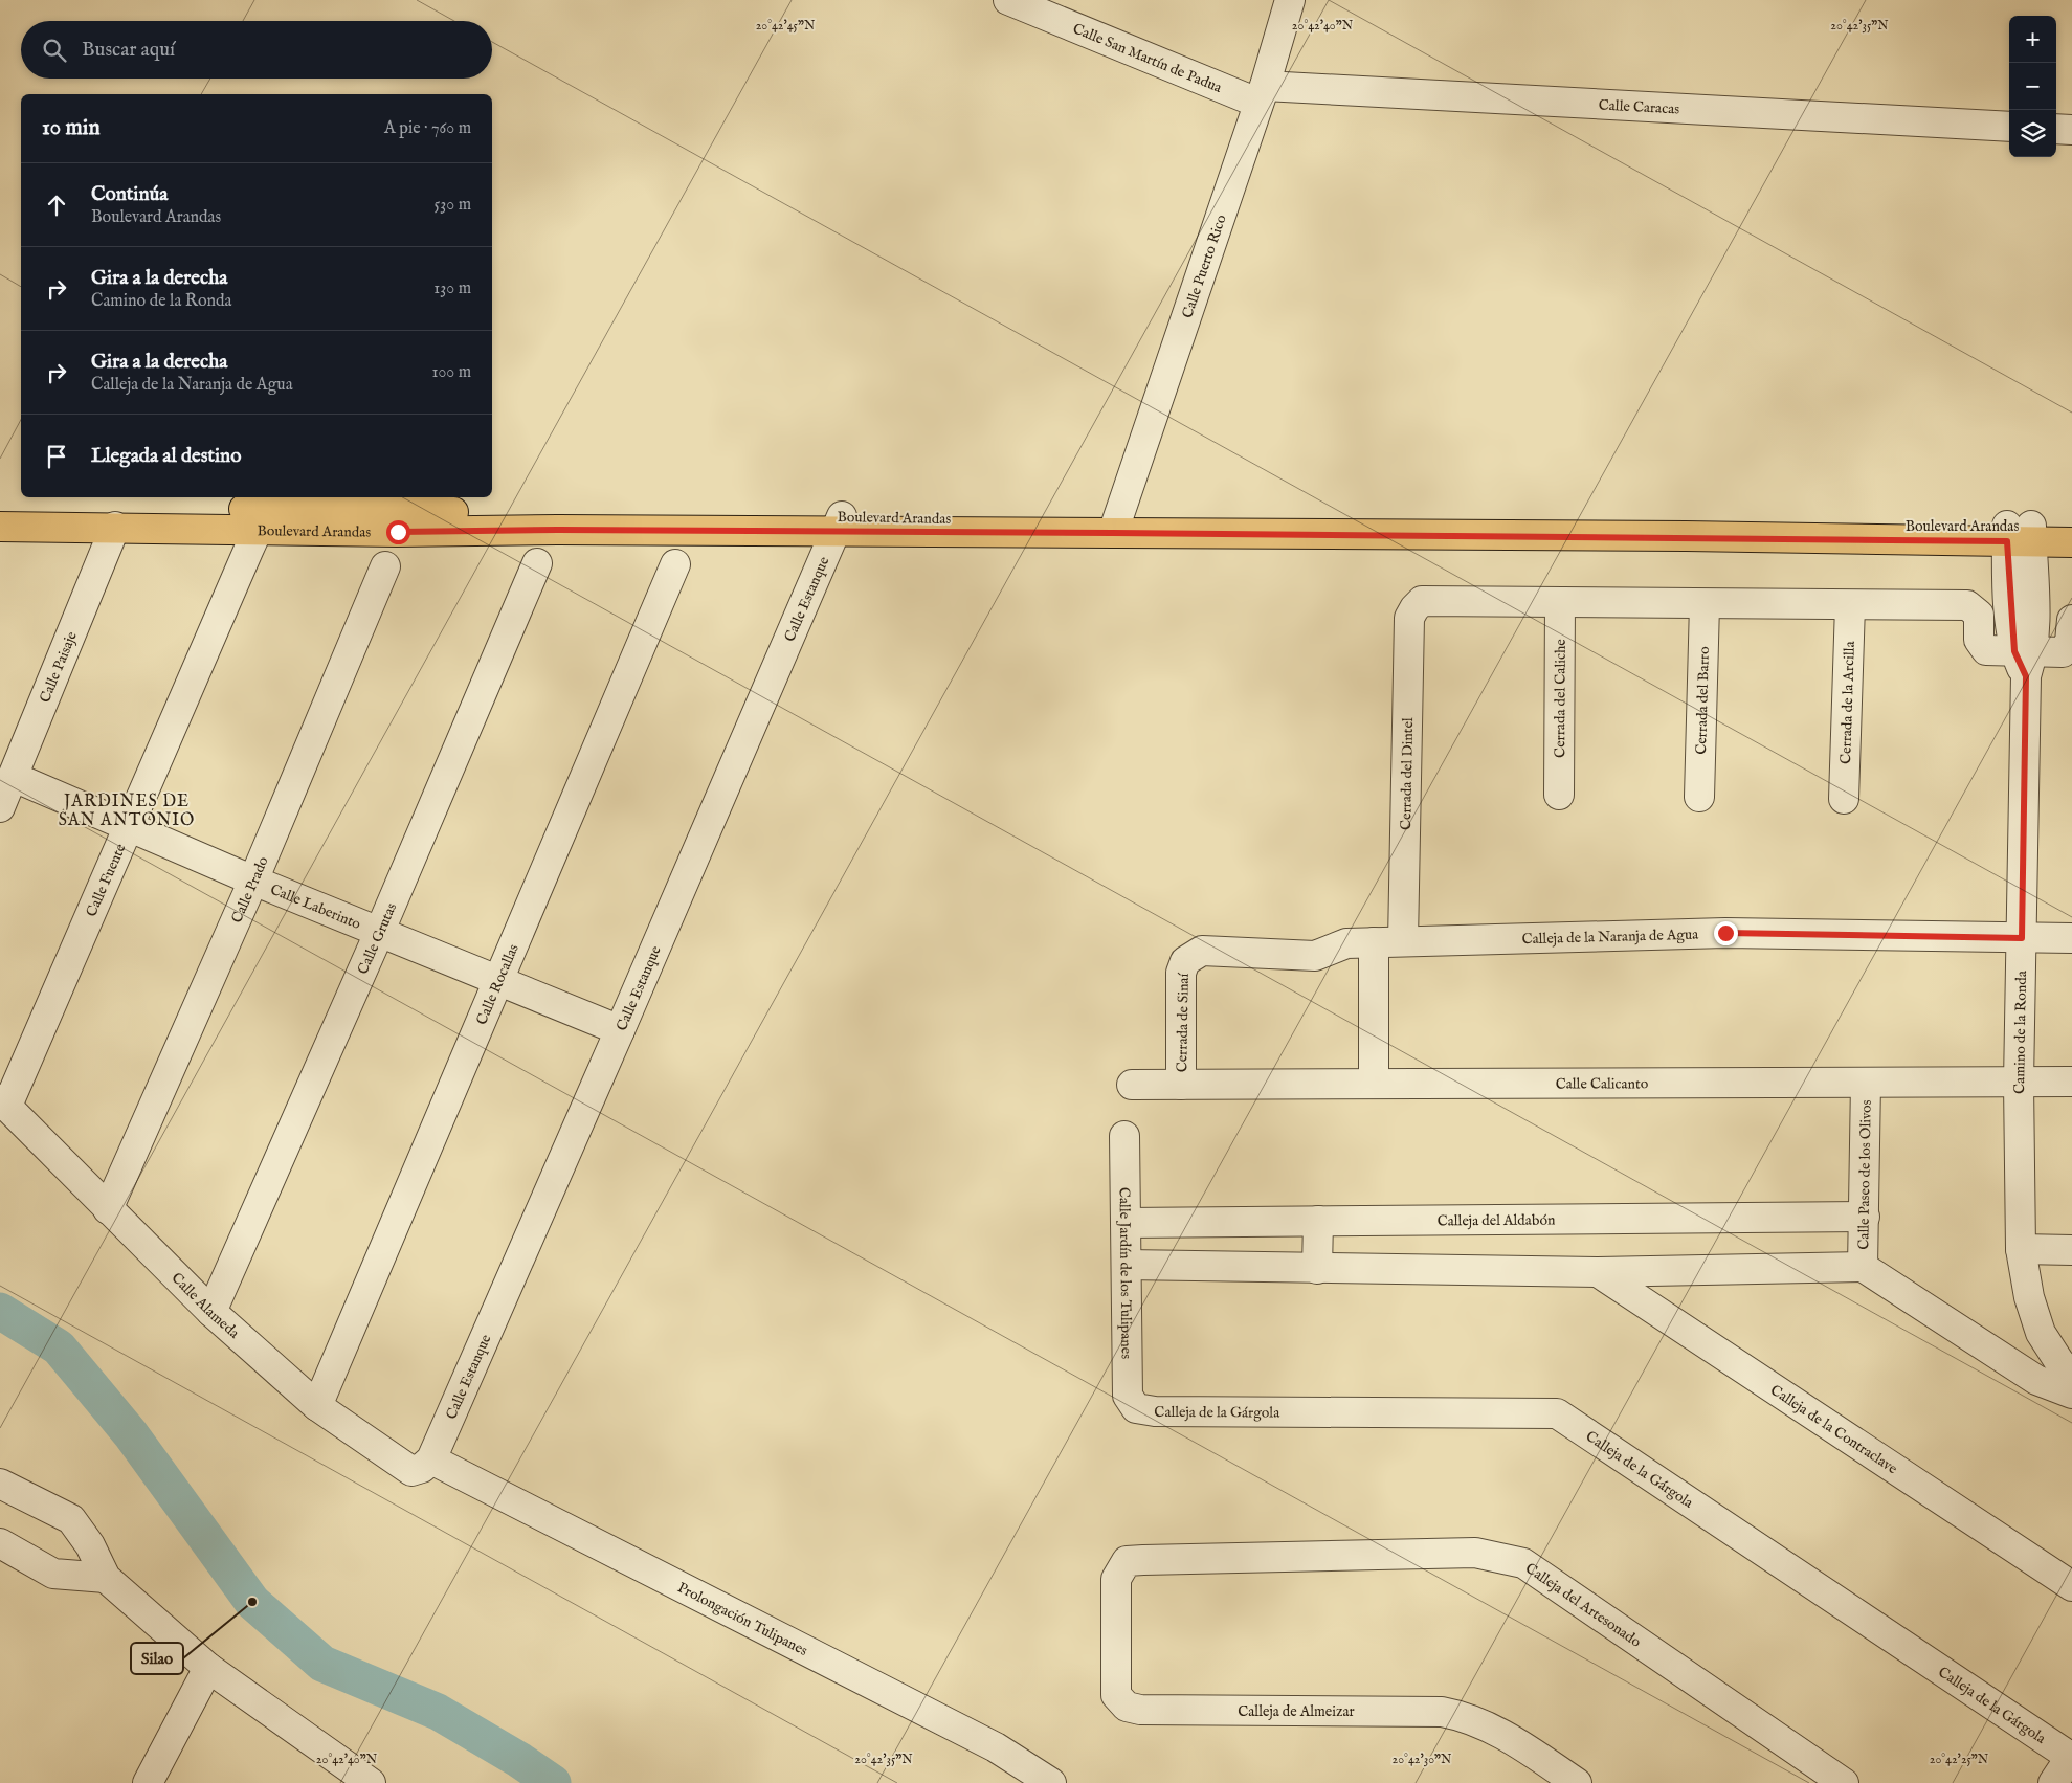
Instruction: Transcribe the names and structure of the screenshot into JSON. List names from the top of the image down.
{
  "streets": {
    "main road": ["Boulevard Arandas"],
    "street": [
      "Calle San Martín de Padua",
      "Calle Caracas",
      "Calle Puerto Rico",
      "Calle Estanque",
      "Calle Paisaje",
      "Cerrada del Caliche",
      "Cerrada del Barro",
      "Cerrada de la Arcilla",
      "Cerrada del Dintel",
      "Calle Fuente",
      "Calle Prado",
      "Calle Laberinto",
      "Calleja de la Naranja de Agua",
      "Calle Grutas",
      "Calle Rocallas",
      "Cerrada de Sinaí",
      "Camino de la Ronda",
      "Calle Calicanto",
      "Calle Paseo de los Olivos",
      "Calleja del Aldabón",
      "Calle Jardín de los Tulipanes",
      "Calle Alameda",
      "Calleja de la Gárgola",
      "Calleja de la Contraclave",
      "Calleja del Artesonado",
      "Prolongación Tulipanes",
      "Calleja de Almeizar"
    ]
  },
  "crossings": [
    ["Calle San Martín de Padua", "Calle Caracas"],
    ["Calle San Martín de Padua", "Calle Puerto Rico"],
    ["Calle Caracas", "Calle Puerto Rico"],
    ["Calle Puerto Rico", "Boulevard Arandas"],
    ["Boulevard Arandas", "Calle Estanque"],
    ["Boulevard Arandas", "Calle Paisaje"],
    ["Boulevard Arandas", "Calle Fuente"],
    ["Boulevard Arandas", "Camino de la Ronda"],
    ["Calle Estanque", "Calle Laberinto"],
    ["Calle Estanque", "Calle Alameda"],
    ["Calle Estanque", "Prolongación Tulipanes"],
    ["Calle Paisaje", "Calle Laberinto"],
    ["Cerrada del Caliche", "Cerrada del Dintel"],
    ["Cerrada del Dintel", "Calleja de la Naranja de Agua"],
    ["Calle Fuente", "Calle Laberinto"],
    ["Calle Fuente", "Calle Alameda"],
    ["Calle Prado", "Calle Laberinto"],
    ["Calle Prado", "Calle Alameda"],
    ["Calle Laberinto", "Calle Grutas"],
    ["Calle Laberinto", "Calle Rocallas"],
    ["Calleja de la Naranja de Agua", "Cerrada de Sinaí"],
    ["Calleja de la Naranja de Agua", "Camino de la Ronda"],
    ["Calle Grutas", "Calle Alameda"],
    ["Calle Rocallas", "Calle Alameda"],
    ["Cerrada de Sinaí", "Calle Calicanto"],
    ["Camino de la Ronda", "Calle Calicanto"],
    ["Calle Calicanto", "Calle Paseo de los Olivos"],
    ["Calle Paseo de los Olivos", "Calleja del Aldabón"],
    ["Calleja del Aldabón", "Calle Jardín de los Tulipanes"],
    ["Calle Jardín de los Tulipanes", "Calleja de la Gárgola"],
    ["Calle Alameda", "Prolongación Tulipanes"],
    ["Calleja del Artesonado", "Calleja de Almeizar"]
  ],
  "districts": ["JARDINES DE SAN ANTONIO"],
  "places": ["Silao"],
  "page": {
    "map_buttons": ["+", "−"],
    "search": "Buscar aquí",
    "heading": ["10 min", "A pie · 760 m"],
    "list": [
      ["Continúa", "Boulevard Arandas", "530 m"],
      ["Gira a la derecha", "Camino de la Ronda", "130 m"],
      ["Gira a la derecha", "Calleja de la Naranja de Agua", "100 m"],
      "Llegada al destino"
    ]
  },
  "coordinates": [
    "20°42'45\"N",
    "20°42'40\"N",
    "20°42'35\"N",
    "20°42'30\"N",
    "20°42'25\"N"
  ]
}
